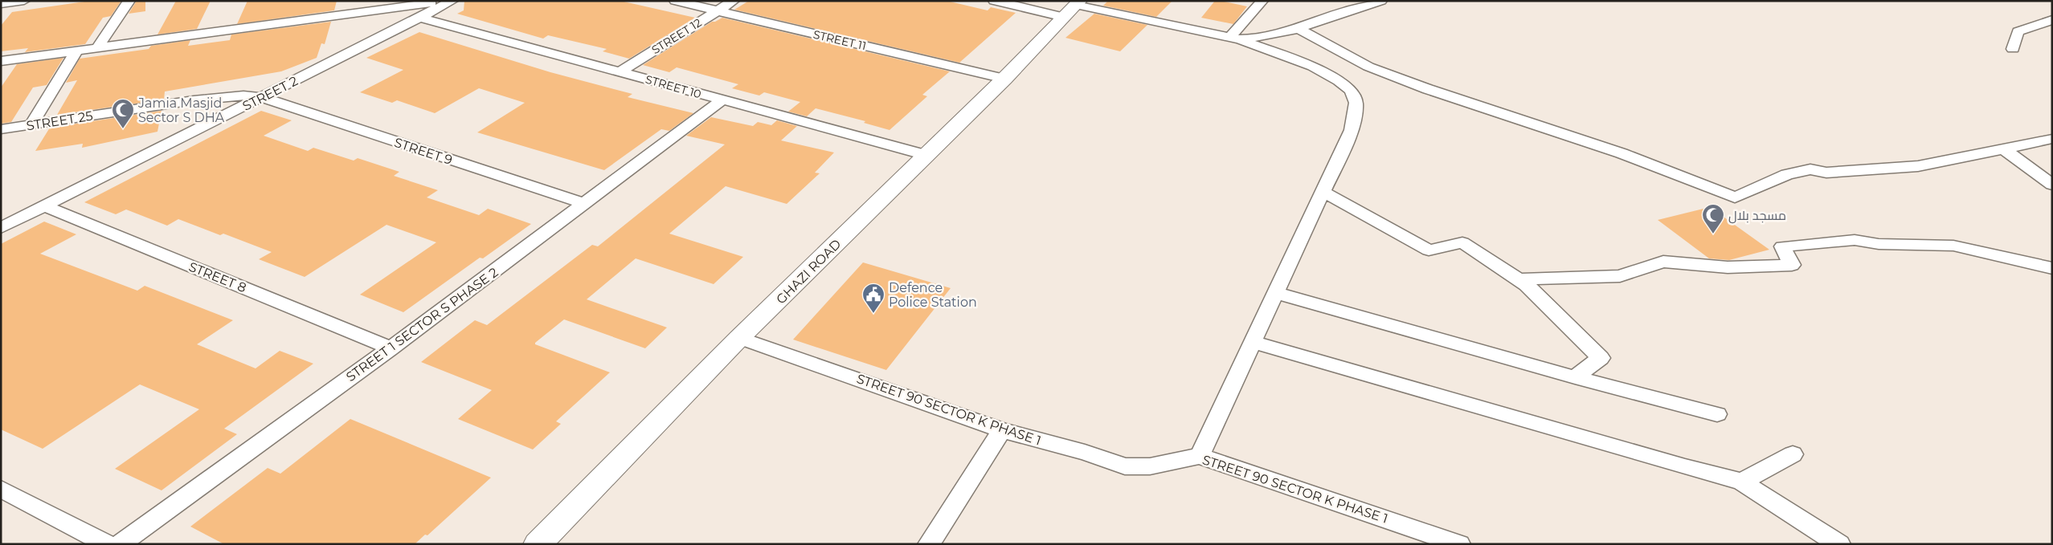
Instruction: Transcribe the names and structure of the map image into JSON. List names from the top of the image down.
{
  "streets": {
    "main road": ["GHAZI ROAD"],
    "street": [
      "STREET 12",
      "STREET 11",
      "STREET 10",
      "STREET 2",
      "STREET 25",
      "STREET 9",
      "STREET 8",
      "STREET 1 SECTOR S PHASE 2",
      "STREET 90 SECTOR K PHASE 1"
    ]
  },
  "crossings": [
    ["STREET 12", "STREET 11"],
    ["STREET 12", "STREET 10"],
    ["STREET 11", "GHAZI ROAD"],
    ["STREET 10", "STREET 2"],
    ["STREET 10", "GHAZI ROAD"],
    ["STREET 10", "STREET 1 SECTOR S PHASE 2"],
    ["STREET 2", "STREET 25"],
    ["STREET 2", "STREET 9"],
    ["STREET 2", "STREET 8"],
    ["STREET 25", "STREET 9"],
    ["STREET 9", "STREET 1 SECTOR S PHASE 2"],
    ["GHAZI ROAD", "STREET 90 SECTOR K PHASE 1"],
    ["STREET 8", "STREET 1 SECTOR S PHASE 2"]
  ],
  "places": {
    "mosque": ["Jamia Masjid Sector S DHA", "مسجد بلال"],
    "public building": ["Defence Police Station"]
  }
}
